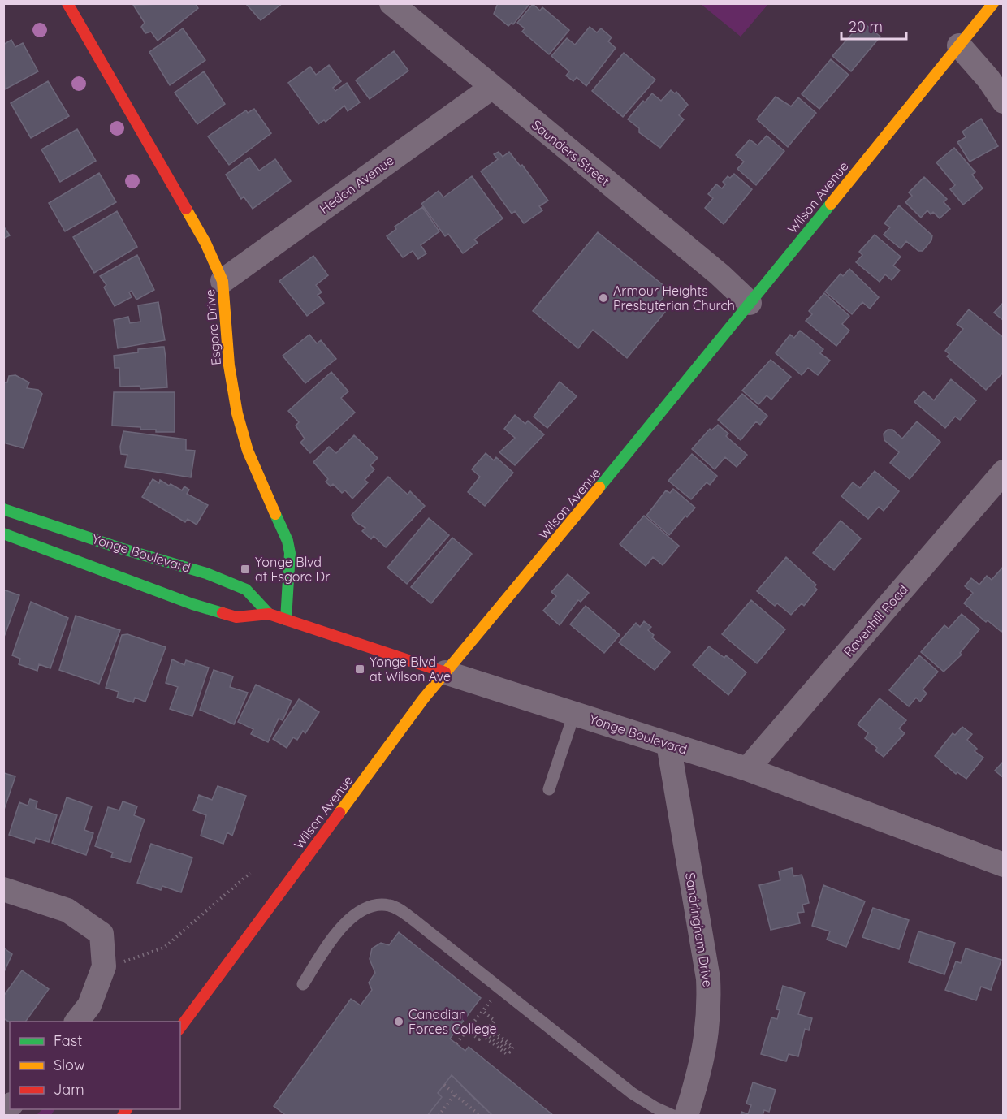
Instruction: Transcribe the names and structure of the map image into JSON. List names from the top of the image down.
{
  "streets": {
    "street": [
      "Saunders Street",
      "Hedon Avenue",
      "Wilson Avenue",
      "Esgore Drive",
      "Yonge Boulevard",
      "Ravenhill Road",
      "Sandringham Drive"
    ]
  },
  "crossings": [
    ["Saunders Street", "Hedon Avenue"],
    ["Saunders Street", "Wilson Avenue"],
    ["Hedon Avenue", "Esgore Drive"],
    ["Wilson Avenue", "Yonge Boulevard"],
    ["Esgore Drive", "Yonge Boulevard"],
    ["Yonge Boulevard", "Ravenhill Road"],
    ["Yonge Boulevard", "Sandringham Drive"]
  ],
  "places": {
    "other": ["Armour Heights Presbyterian Church", "Canadian Forces College"],
    "transit": ["Yonge Blvd at Esgore Dr", "Yonge Blvd at Wilson Ave"]
  },
  "legend": ["Fast", "Slow", "Jam"],
  "scale_bar": "20 m"
}
